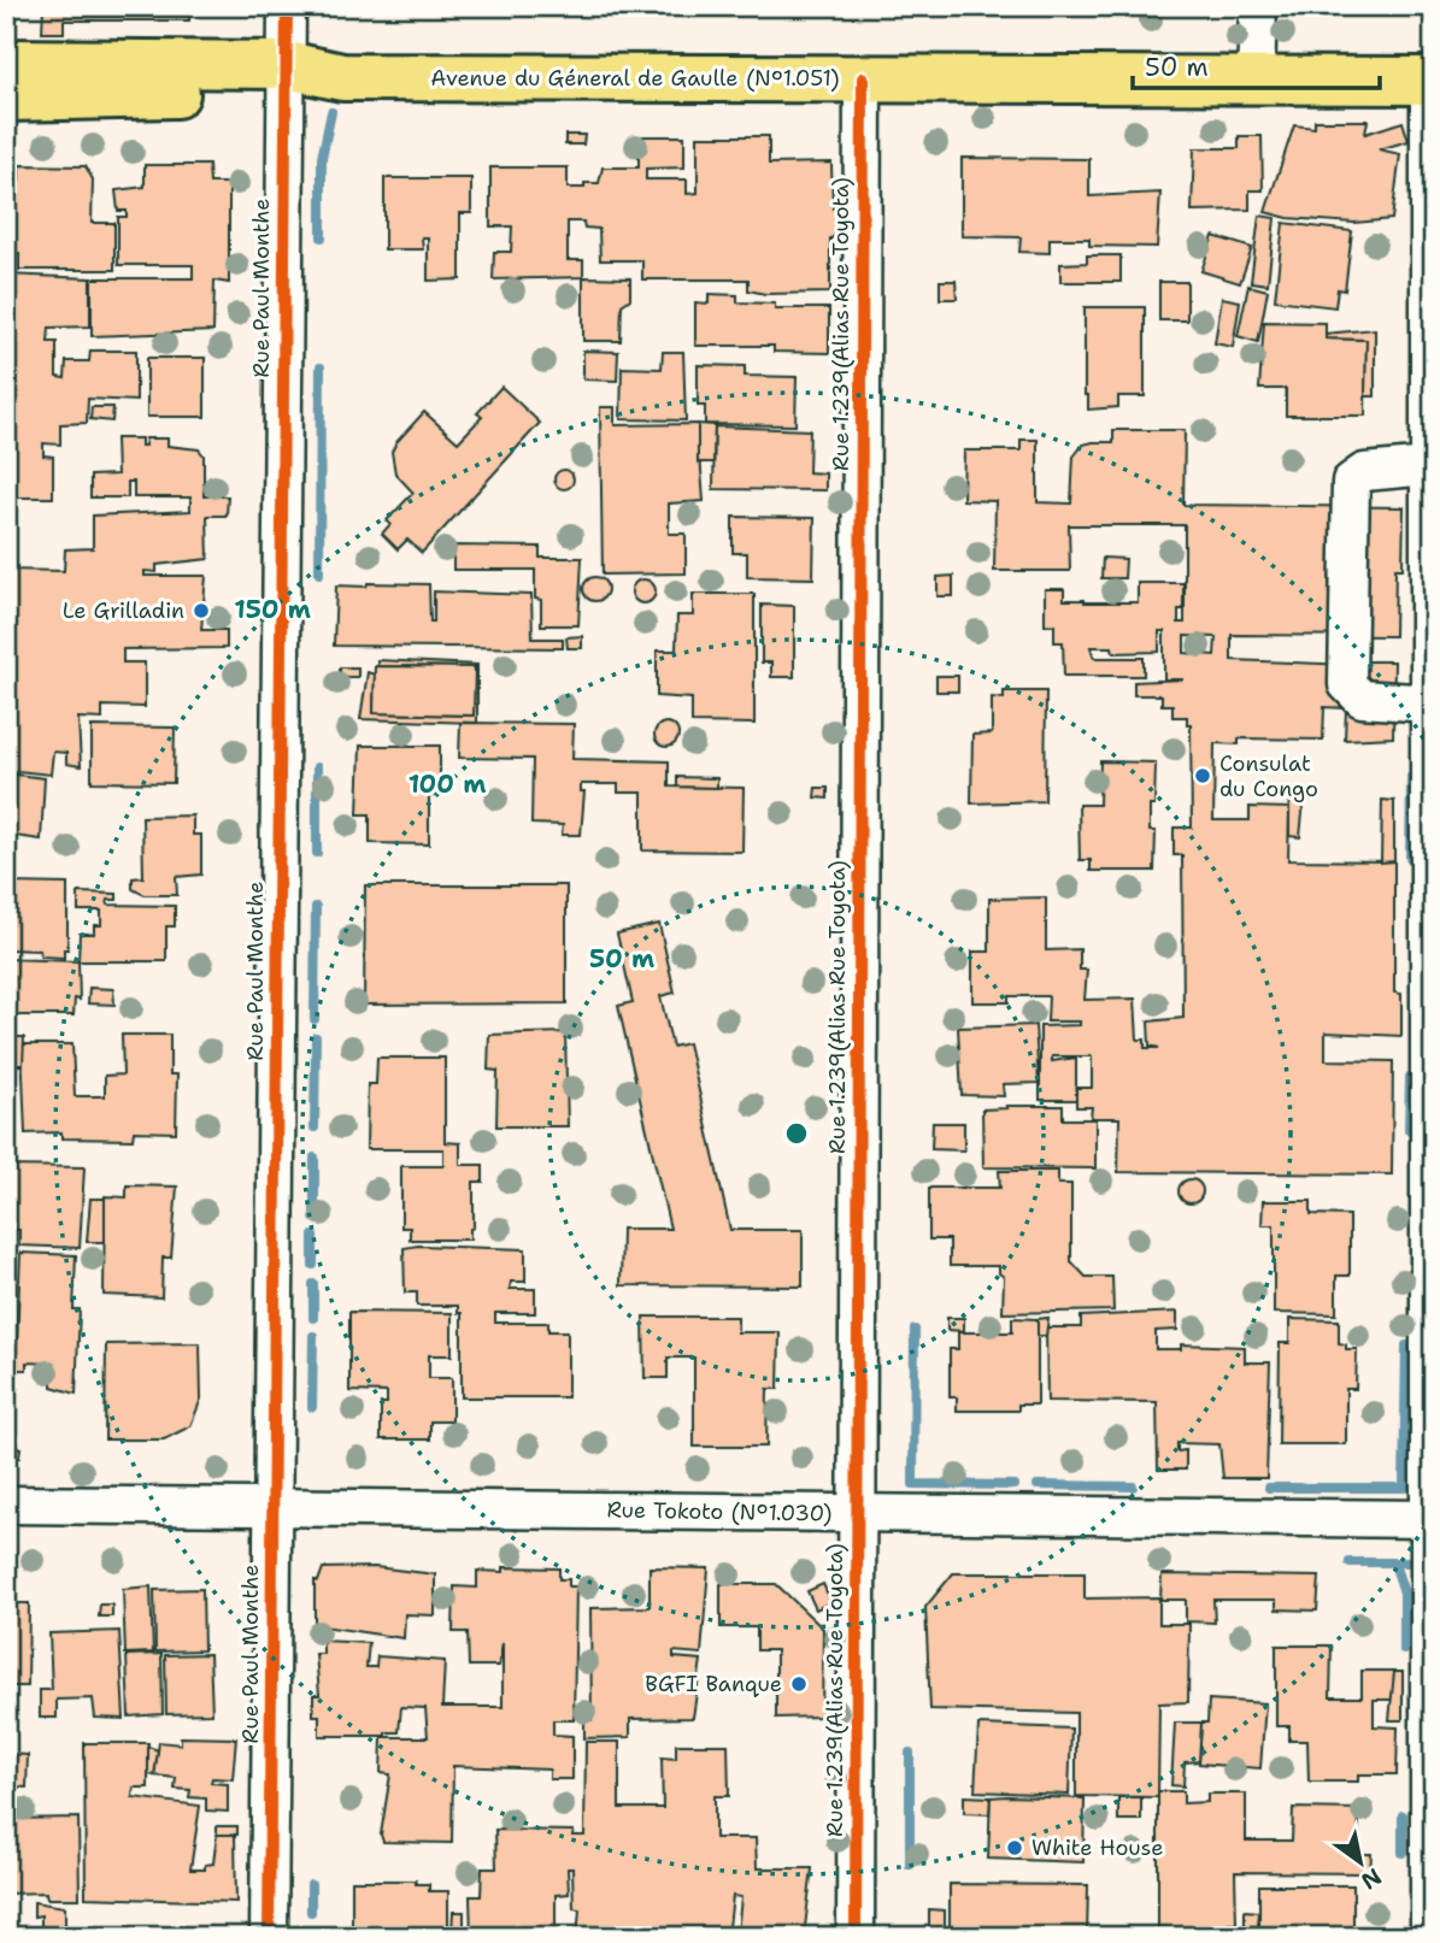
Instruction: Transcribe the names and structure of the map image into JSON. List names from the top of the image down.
{
  "streets": {
    "main road": ["Avenue du Géneral de Gaulle (N°1.051)"],
    "street": ["Rue Paul Monthe", "Rue 1.239(Alias Rue Toyota)", "Rue Tokoto (N°1.030)"]
  },
  "crossings": [
    ["Avenue du Géneral de Gaulle (N°1.051)", "Rue Paul Monthe"],
    ["Avenue du Géneral de Gaulle (N°1.051)", "Rue 1.239(Alias Rue Toyota)"],
    ["Rue Paul Monthe", "Rue Tokoto (N°1.030)"],
    ["Rue 1.239(Alias Rue Toyota)", "Rue Tokoto (N°1.030)"]
  ],
  "places": [
    "Le Grilladin",
    "Consulat du Congo",
    "BGFI Banque",
    "White House"
  ],
  "scale_bar": "50 m",
  "north": "bottom right",
  "rings": ["150 m", "100 m", "50 m"]
}
